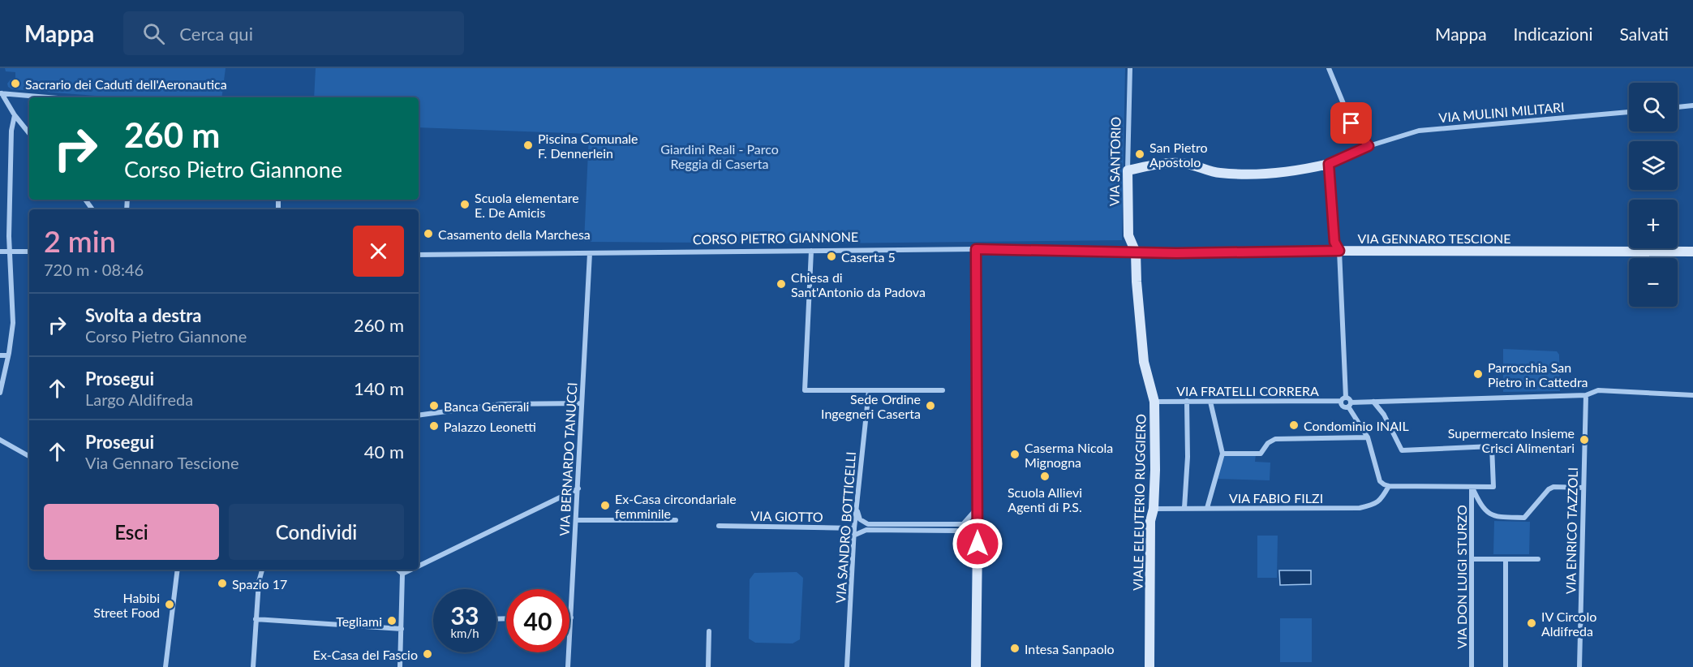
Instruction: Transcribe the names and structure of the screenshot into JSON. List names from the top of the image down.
{
  "streets": {
    "street": [
      "VIA MULINI MILITARI",
      "VIA SANTORIO",
      "CORSO PIETRO GIANNONE",
      "VIA GENNARO TESCIONE",
      "VIA FRATELLI CORRERA",
      "VIA BERNARDO TANUCCI",
      "VIA FABIO FILZI",
      "VIALE ELEUTERIO RUGGIERO",
      "VIA GIOTTO",
      "VIA SANDRO BOTTICELLI",
      "VIA ENRICO TAZZOLI",
      "VIA DON LUIGI STURZO"
    ]
  },
  "crossings": [
    ["VIA SANTORIO", "CORSO PIETRO GIANNONE"],
    ["VIA SANTORIO", "VIA GENNARO TESCIONE"],
    ["VIA SANTORIO", "VIALE ELEUTERIO RUGGIERO"],
    ["CORSO PIETRO GIANNONE", "VIA GENNARO TESCIONE"],
    ["CORSO PIETRO GIANNONE", "VIA BERNARDO TANUCCI"],
    ["CORSO PIETRO GIANNONE", "VIALE ELEUTERIO RUGGIERO"],
    ["VIA GENNARO TESCIONE", "VIALE ELEUTERIO RUGGIERO"],
    ["VIA FRATELLI CORRERA", "VIALE ELEUTERIO RUGGIERO"],
    ["VIA FABIO FILZI", "VIALE ELEUTERIO RUGGIERO"],
    ["VIA GIOTTO", "VIA SANDRO BOTTICELLI"]
  ],
  "parks": ["Giardini Reali - Parco Reggia di Caserta"],
  "places": [
    "Sacrario dei Caduti dell'Aeronautica",
    "Piscina Comunale F. Dennerlein",
    "San Pietro Apostolo",
    "Scuola elementare E. De Amicis",
    "Casamento della Marchesa",
    "Caserta 5",
    "Chiesa di Sant'Antonio da Padova",
    "Parrocchia San Pietro in Cattedra",
    "Banca Generali",
    "Sede Ordine Ingegneri Caserta",
    "Condominio INAIL",
    "Palazzo Leonetti",
    "Supermercato Insieme Crisci Alimentari",
    "Caserma Nicola Mignogna",
    "Scuola Allievi Agenti di P.S.",
    "Ex-Casa circondariale femminile",
    "Spazio 17",
    "Habibi Street Food",
    "Tegliami",
    "IV Circolo Aldifreda",
    "Intesa Sanpaolo",
    "Ex-Casa del Fascio"
  ],
  "page": {
    "header": "Mappa",
    "search": "Cerca qui",
    "nav": ["Mappa", "Indicazioni", "Salvati"],
    "map_buttons": ["+", "−"],
    "turn": ["260 m", "Corso Pietro Giannone"],
    "heading": ["2 min", "720 m · 08:46"],
    "list": [
      {
        "name": "Svolta a destra",
        "note": "Corso Pietro Giannone",
        "value": "260 m"
      },
      {
        "name": "Prosegui",
        "note": "Largo Aldifreda",
        "value": "140 m"
      },
      {
        "name": "Prosegui",
        "note": "Via Gennaro Tescione",
        "value": "40 m"
      }
    ],
    "buttons": ["Esci", "Condividi"],
    "speed": "33 km/h",
    "limit": "40"
  }
}
